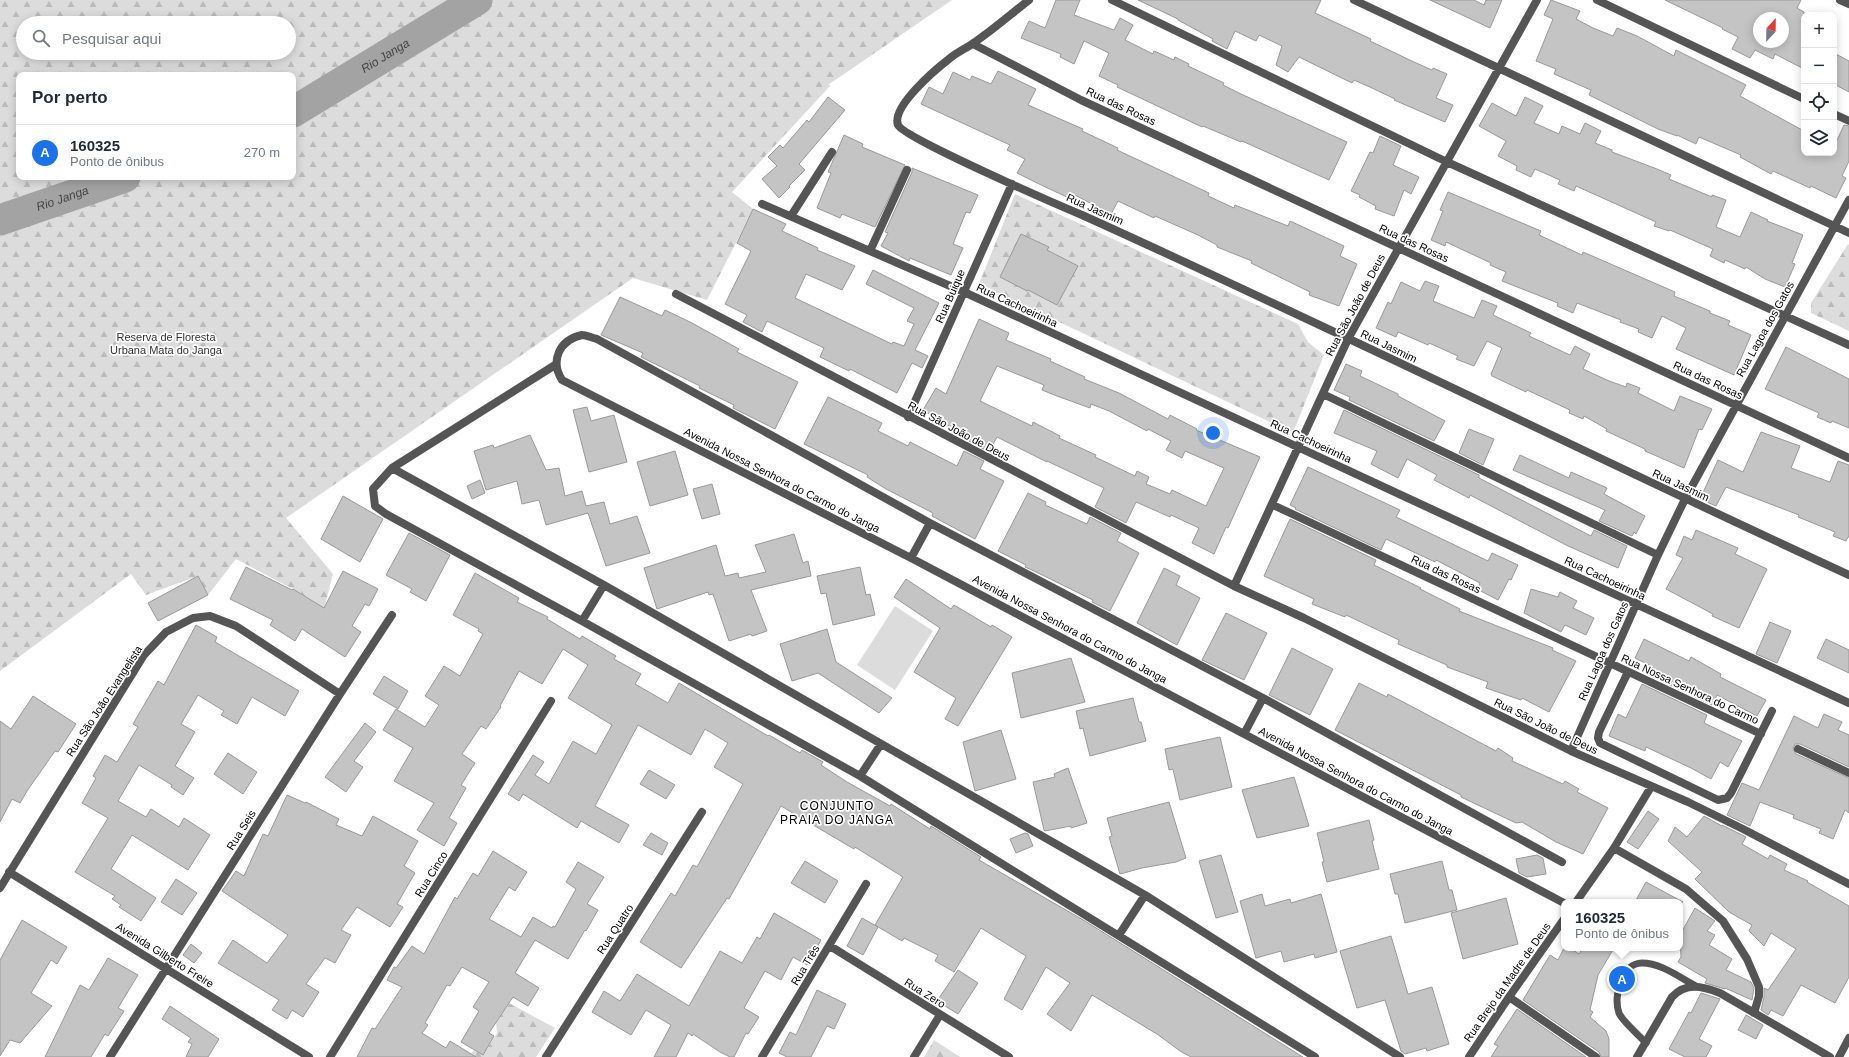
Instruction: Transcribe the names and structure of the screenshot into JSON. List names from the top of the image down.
{
  "streets": {
    "street": [
      "Rua das Rosas",
      "Rua Jasmim",
      "Rua Buique",
      "Rua Cachoeirinha",
      "Rua São João de Deus",
      "Rua Lagoa dos Gatos",
      "Avenida Nossa Senhora do Carmo do Janga",
      "Rua Nossa Senhora do Carmo",
      "Rua São João Evangelista",
      "Rua Seis",
      "Rua Cinco",
      "Rua Quatro",
      "Avenida Gilberto Freire",
      "Rua Três",
      "Rua Brejo da Madre de Deus",
      "Rua Zero"
    ]
  },
  "crossings": [
    ["Rua das Rosas", "Rua Jasmim"],
    ["Rua das Rosas", "Rua São João de Deus"],
    ["Rua das Rosas", "Rua Lagoa dos Gatos"],
    ["Rua das Rosas", "Rua Nossa Senhora do Carmo"],
    ["Rua Jasmim", "Rua Buique"],
    ["Rua Jasmim", "Rua São João de Deus"],
    ["Rua Jasmim", "Rua Lagoa dos Gatos"],
    ["Rua Buique", "Rua Cachoeirinha"],
    ["Rua Buique", "Rua São João de Deus"],
    ["Rua Cachoeirinha", "Rua São João de Deus"],
    ["Rua Cachoeirinha", "Rua Lagoa dos Gatos"],
    ["Rua São João de Deus", "Rua Lagoa dos Gatos"],
    ["Rua Lagoa dos Gatos", "Rua Nossa Senhora do Carmo"],
    ["Rua São João Evangelista", "Rua Seis"],
    ["Rua São João Evangelista", "Avenida Gilberto Freire"],
    ["Rua Seis", "Avenida Gilberto Freire"],
    ["Rua Três", "Rua Zero"]
  ],
  "districts": ["CONJUNTO PRAIA DO JANGA"],
  "water": ["Rio Janga"],
  "parks": ["Reserva de Floresta Urbana Mata do Janga"],
  "north": "top",
  "page": {
    "map_buttons": ["+", "−"],
    "search": "Pesquisar aqui",
    "heading": "Por perto",
    "list": [
      {
        "mark": "A",
        "name": "160325",
        "note": "Ponto de ônibus",
        "value": "270 m"
      }
    ],
    "popup": ["160325", "Ponto de ônibus"],
    "pins": "A"
  }
}
